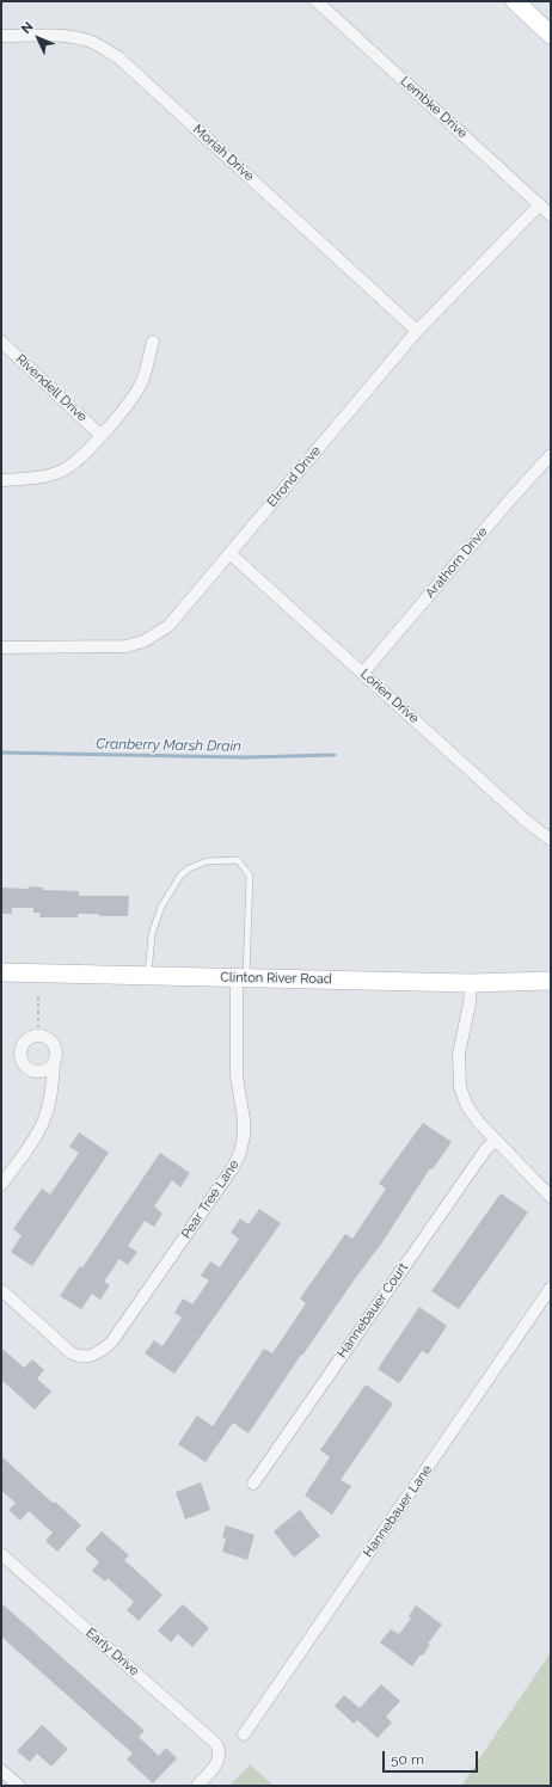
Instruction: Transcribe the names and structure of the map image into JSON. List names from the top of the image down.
{
  "streets": {
    "street": [
      "Lembke Drive",
      "Moriah Drive",
      "Rivendell Drive",
      "Elrond Drive",
      "Arathorn Drive",
      "Lorien Drive",
      "Clinton River Road",
      "Pear Tree Lane",
      "Hannebauer Court",
      "Hannebauer Lane",
      "Early Drive"
    ]
  },
  "crossings": [
    ["Lembke Drive", "Elrond Drive"],
    ["Moriah Drive", "Elrond Drive"],
    ["Elrond Drive", "Lorien Drive"],
    ["Arathorn Drive", "Lorien Drive"],
    ["Clinton River Road", "Pear Tree Lane"]
  ],
  "water": ["Cranberry Marsh Drain"],
  "scale_bar": "50 m",
  "north": "top left"
}
